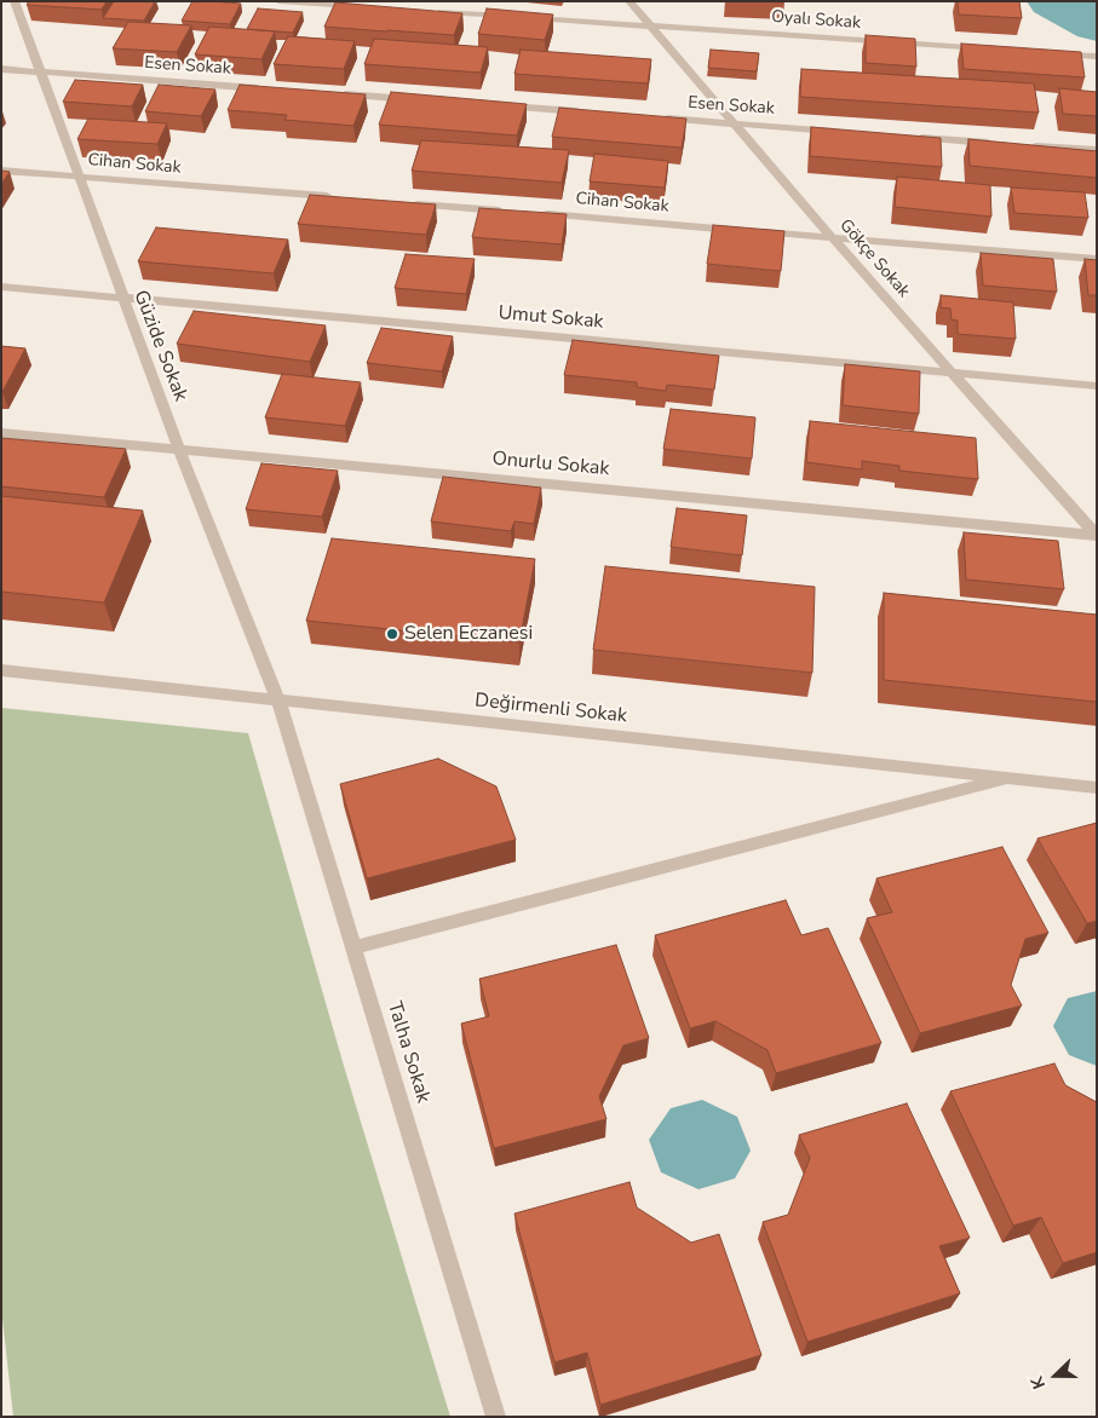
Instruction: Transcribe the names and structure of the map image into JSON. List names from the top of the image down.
{
  "streets": {
    "street": [
      "Oyalı Sokak",
      "Esen Sokak",
      "Cihan Sokak",
      "Gökçe Sokak",
      "Umut Sokak",
      "Güzide Sokak",
      "Onurlu Sokak",
      "Değirmenli Sokak",
      "Talha Sokak"
    ]
  },
  "crossings": [
    ["Oyalı Sokak", "Gökçe Sokak"],
    ["Esen Sokak", "Gökçe Sokak"],
    ["Esen Sokak", "Güzide Sokak"],
    ["Cihan Sokak", "Gökçe Sokak"],
    ["Cihan Sokak", "Güzide Sokak"],
    ["Gökçe Sokak", "Umut Sokak"],
    ["Gökçe Sokak", "Onurlu Sokak"],
    ["Umut Sokak", "Güzide Sokak"],
    ["Güzide Sokak", "Onurlu Sokak"],
    ["Güzide Sokak", "Değirmenli Sokak"],
    ["Güzide Sokak", "Talha Sokak"],
    ["Değirmenli Sokak", "Talha Sokak"]
  ],
  "places": ["Selen Eczanesi"],
  "north": "left"
}
